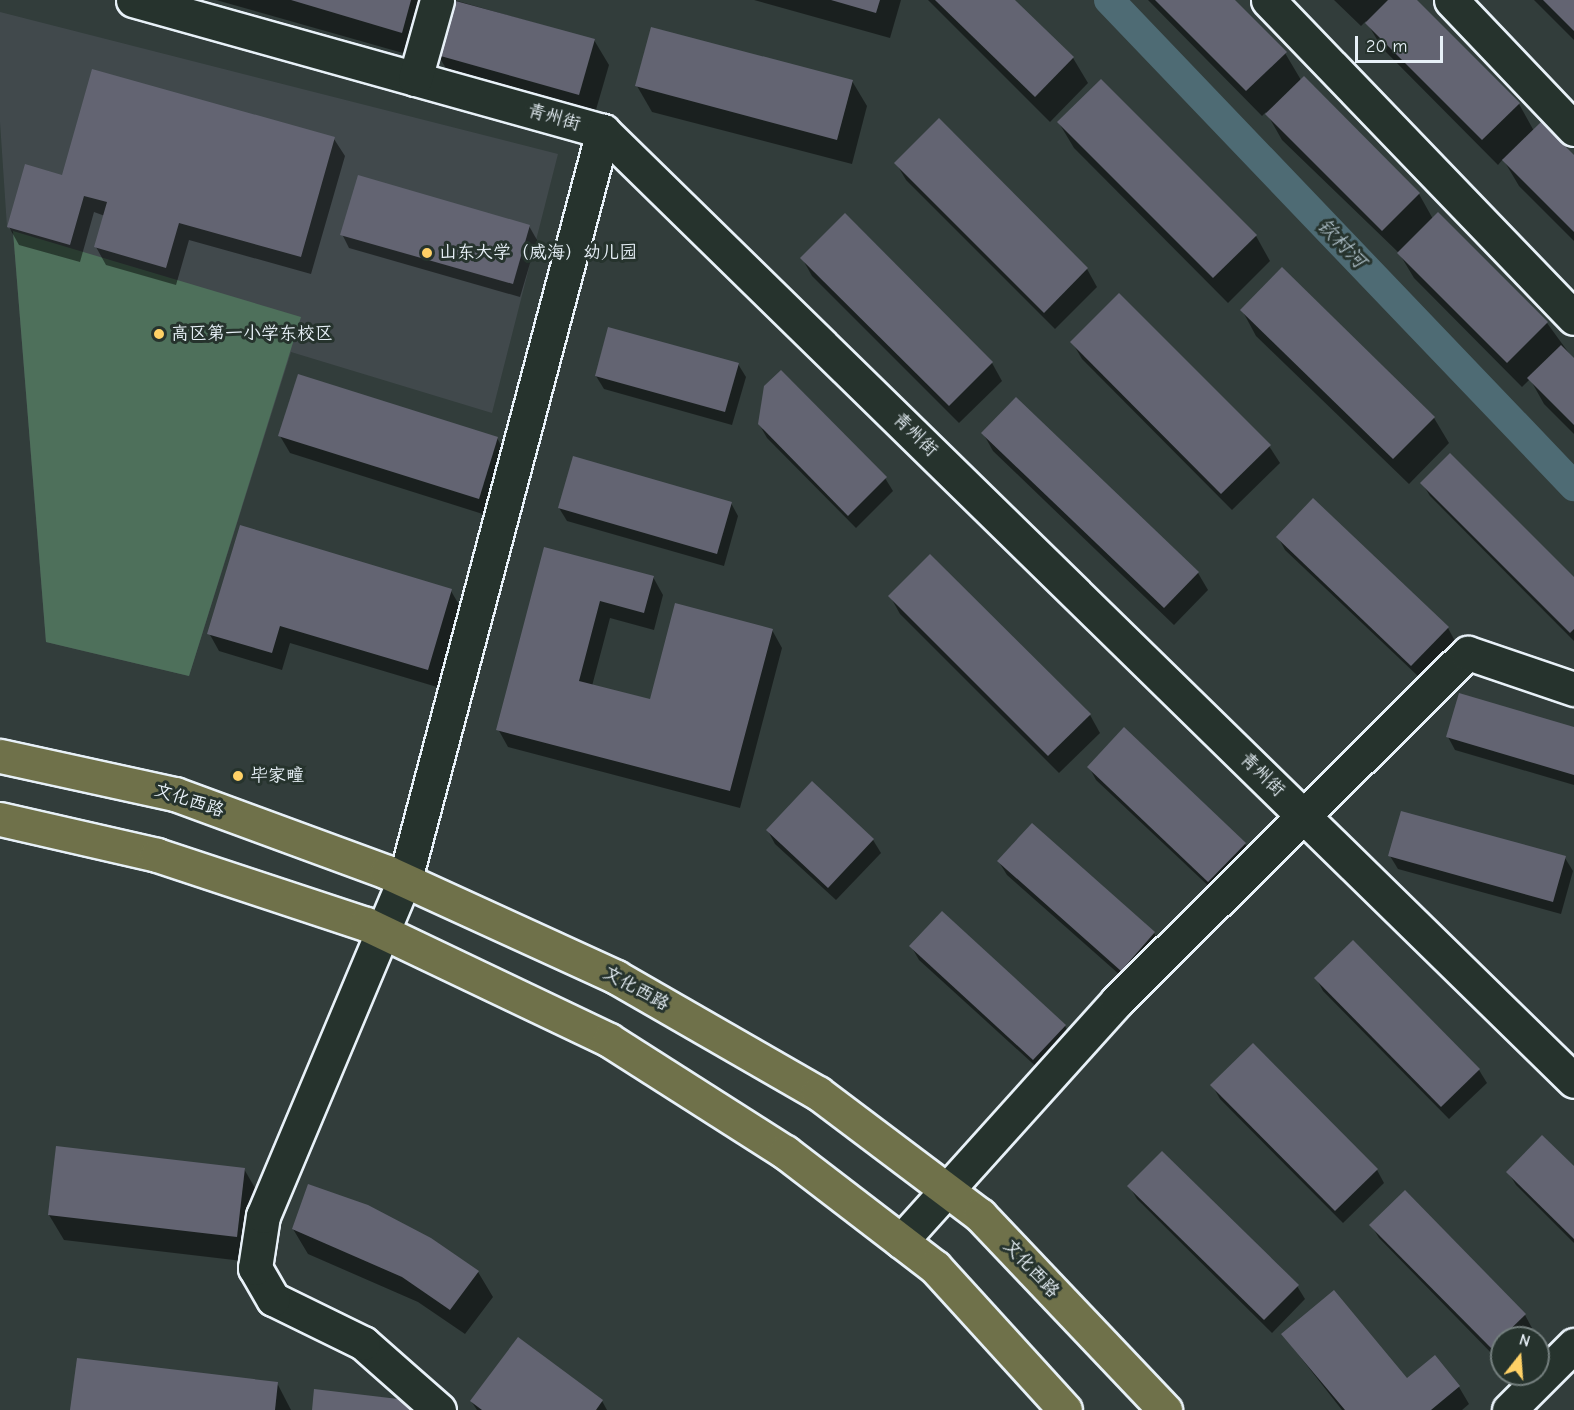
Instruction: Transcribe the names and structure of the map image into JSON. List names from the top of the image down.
{
  "streets": {
    "main road": ["文化西路"],
    "street": ["青州街"]
  },
  "water": ["钦村河"],
  "places": ["山东大学（威海）幼儿园", "高区第一小学东校区", "毕家疃"],
  "scale_bar": "20 m",
  "north": "top"
}
